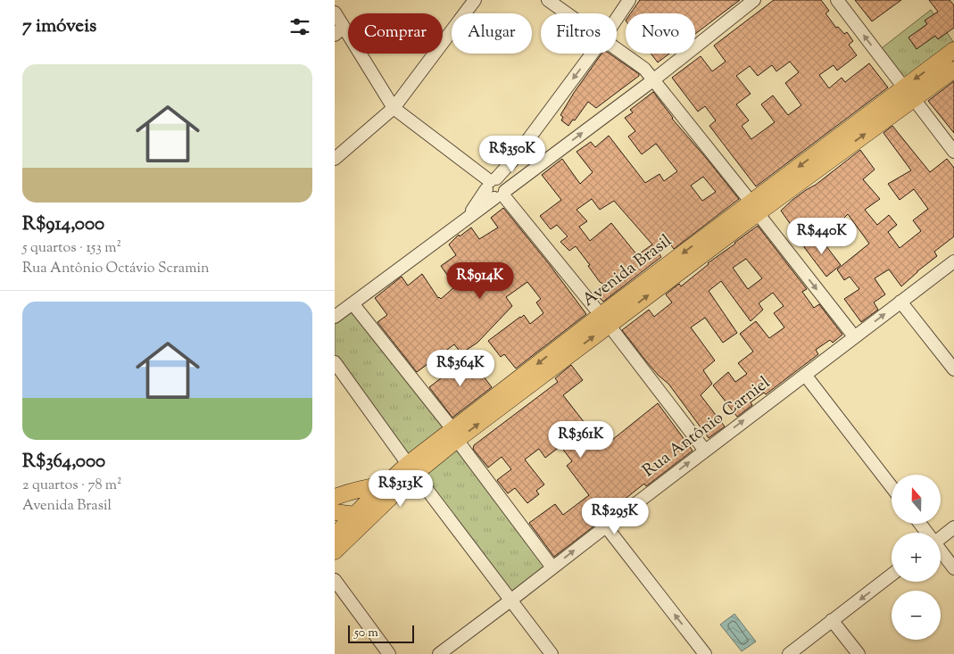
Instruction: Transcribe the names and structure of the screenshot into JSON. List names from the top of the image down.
{
  "streets": {
    "main road": ["Avenida Brasil"],
    "street": ["Rua Antônio Carniel"]
  },
  "one_way": ["Rua Antônio Carniel"],
  "scale_bar": "50 m",
  "north": "top",
  "page": {
    "heading": "7 imóveis",
    "chip": [
      "Comprar",
      "Alugar",
      "Filtros",
      "Novo"
    ],
    "list": [
      {
        "name": "R$914,000",
        "note": "5 quartos · 153 m² · Rua Antônio Octávio Scramin"
      },
      {
        "name": "R$364,000",
        "note": "2 quartos · 78 m² · Avenida Brasil"
      }
    ],
    "price": [
      "R$350K",
      "R$440K",
      "R$914K",
      "R$364K",
      "R$361K",
      "R$313K",
      "R$295K"
    ],
    "map_buttons": ["+", "−"],
    "scale": "50 m"
  }
}
